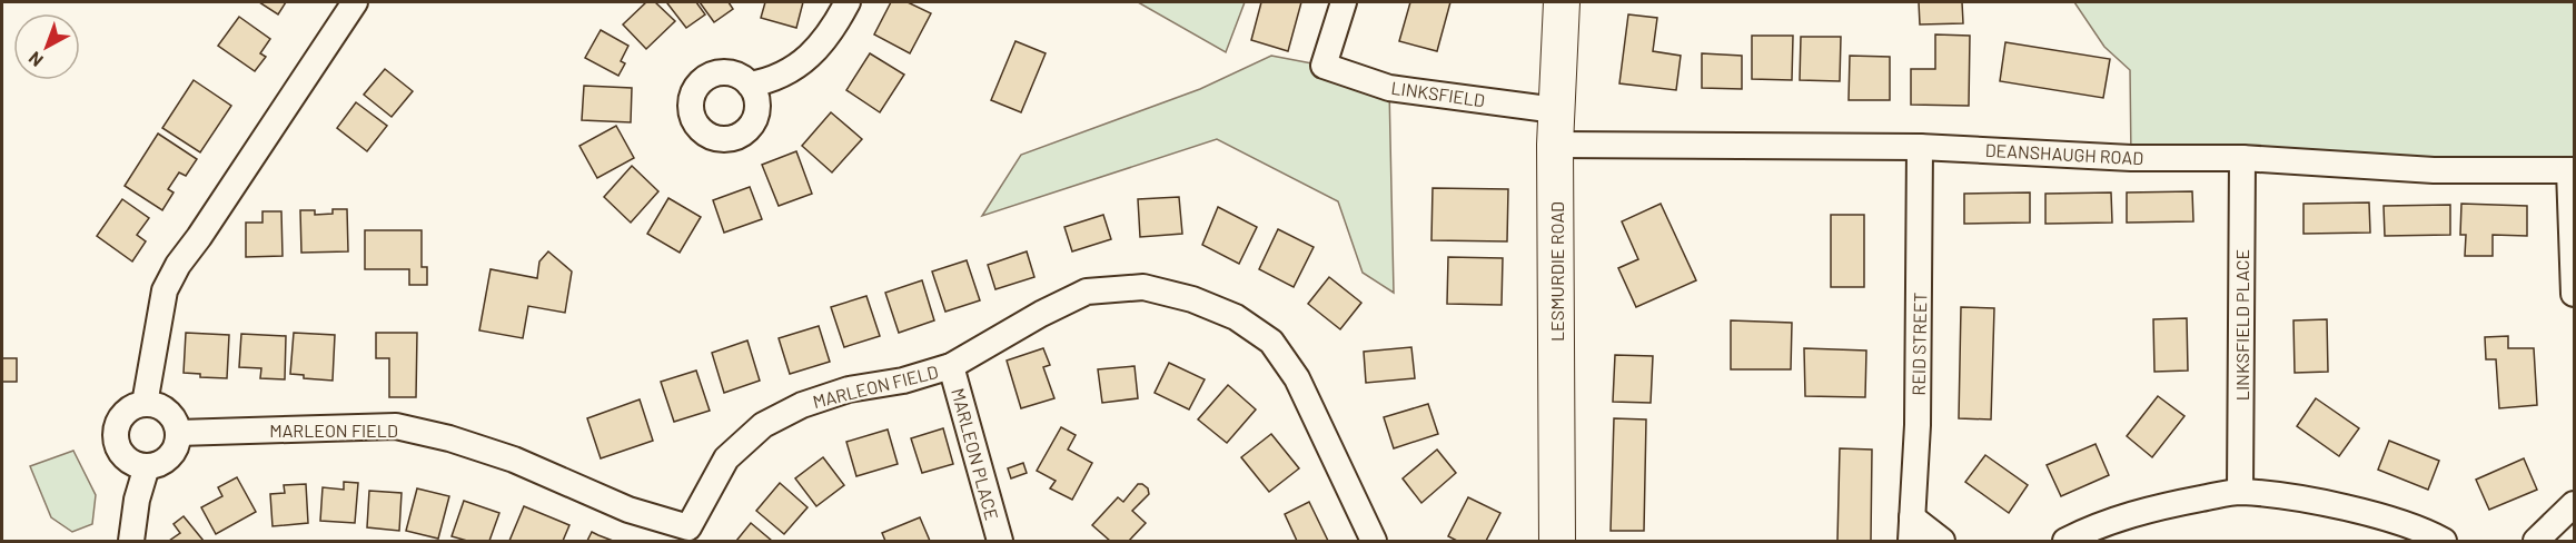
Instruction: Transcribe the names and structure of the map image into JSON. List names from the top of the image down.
{
  "streets": {
    "street": [
      "LINKSFIELD",
      "DEANSHAUGH ROAD",
      "LESMURDIE ROAD",
      "LINKSFIELD PLACE",
      "REID STREET",
      "MARLEON FIELD",
      "MARLEON PLACE"
    ]
  },
  "crossings": [
    ["LINKSFIELD", "LESMURDIE ROAD"],
    ["DEANSHAUGH ROAD", "LESMURDIE ROAD"],
    ["DEANSHAUGH ROAD", "LINKSFIELD PLACE"],
    ["DEANSHAUGH ROAD", "REID STREET"],
    ["MARLEON FIELD", "MARLEON PLACE"]
  ],
  "north": "bottom left"
}
